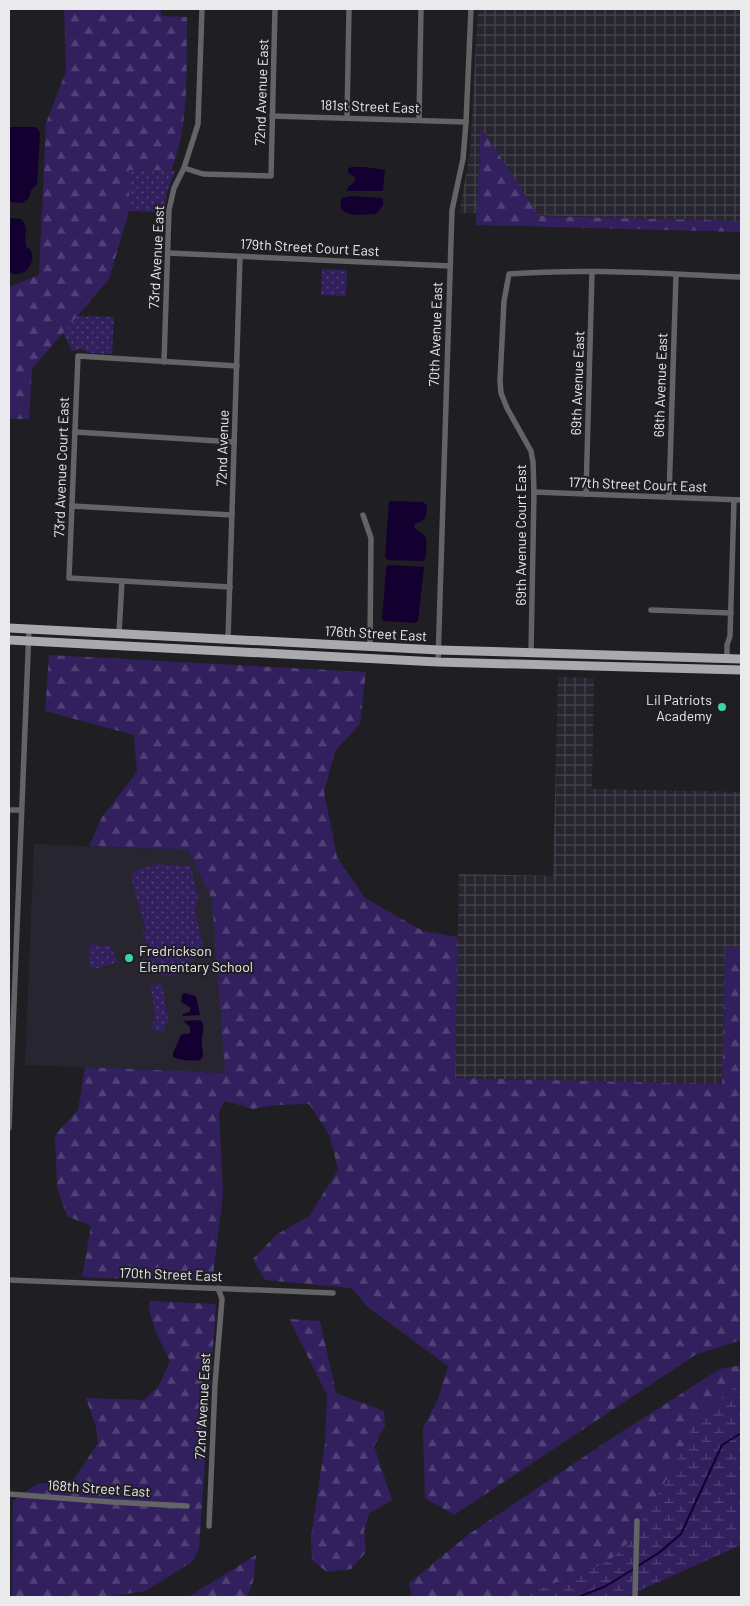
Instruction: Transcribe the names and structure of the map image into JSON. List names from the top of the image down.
{
  "streets": {
    "main road": ["176th Street East"],
    "street": [
      "72nd Avenue East",
      "181st Street East",
      "179th Street Court East",
      "73rd Avenue East",
      "70th Avenue East",
      "69th Avenue East",
      "68th Avenue East",
      "72nd Avenue",
      "73rd Avenue Court East",
      "177th Street Court East",
      "69th Avenue Court East",
      "170th Street East",
      "168th Street East"
    ]
  },
  "crossings": [
    ["72nd Avenue East", "181st Street East"],
    ["72nd Avenue East", "73rd Avenue East"],
    ["72nd Avenue East", "170th Street East"],
    ["181st Street East", "70th Avenue East"],
    ["179th Street Court East", "73rd Avenue East"],
    ["179th Street Court East", "70th Avenue East"],
    ["179th Street Court East", "72nd Avenue"],
    ["73rd Avenue East", "73rd Avenue Court East"],
    ["70th Avenue East", "176th Street East"],
    ["69th Avenue East", "177th Street Court East"],
    ["69th Avenue East", "69th Avenue Court East"],
    ["68th Avenue East", "177th Street Court East"],
    ["72nd Avenue", "176th Street East"],
    ["177th Street Court East", "69th Avenue Court East"],
    ["69th Avenue Court East", "176th Street East"]
  ],
  "places": ["Lil Patriots Academy", "Fredrickson Elementary School"]
}
